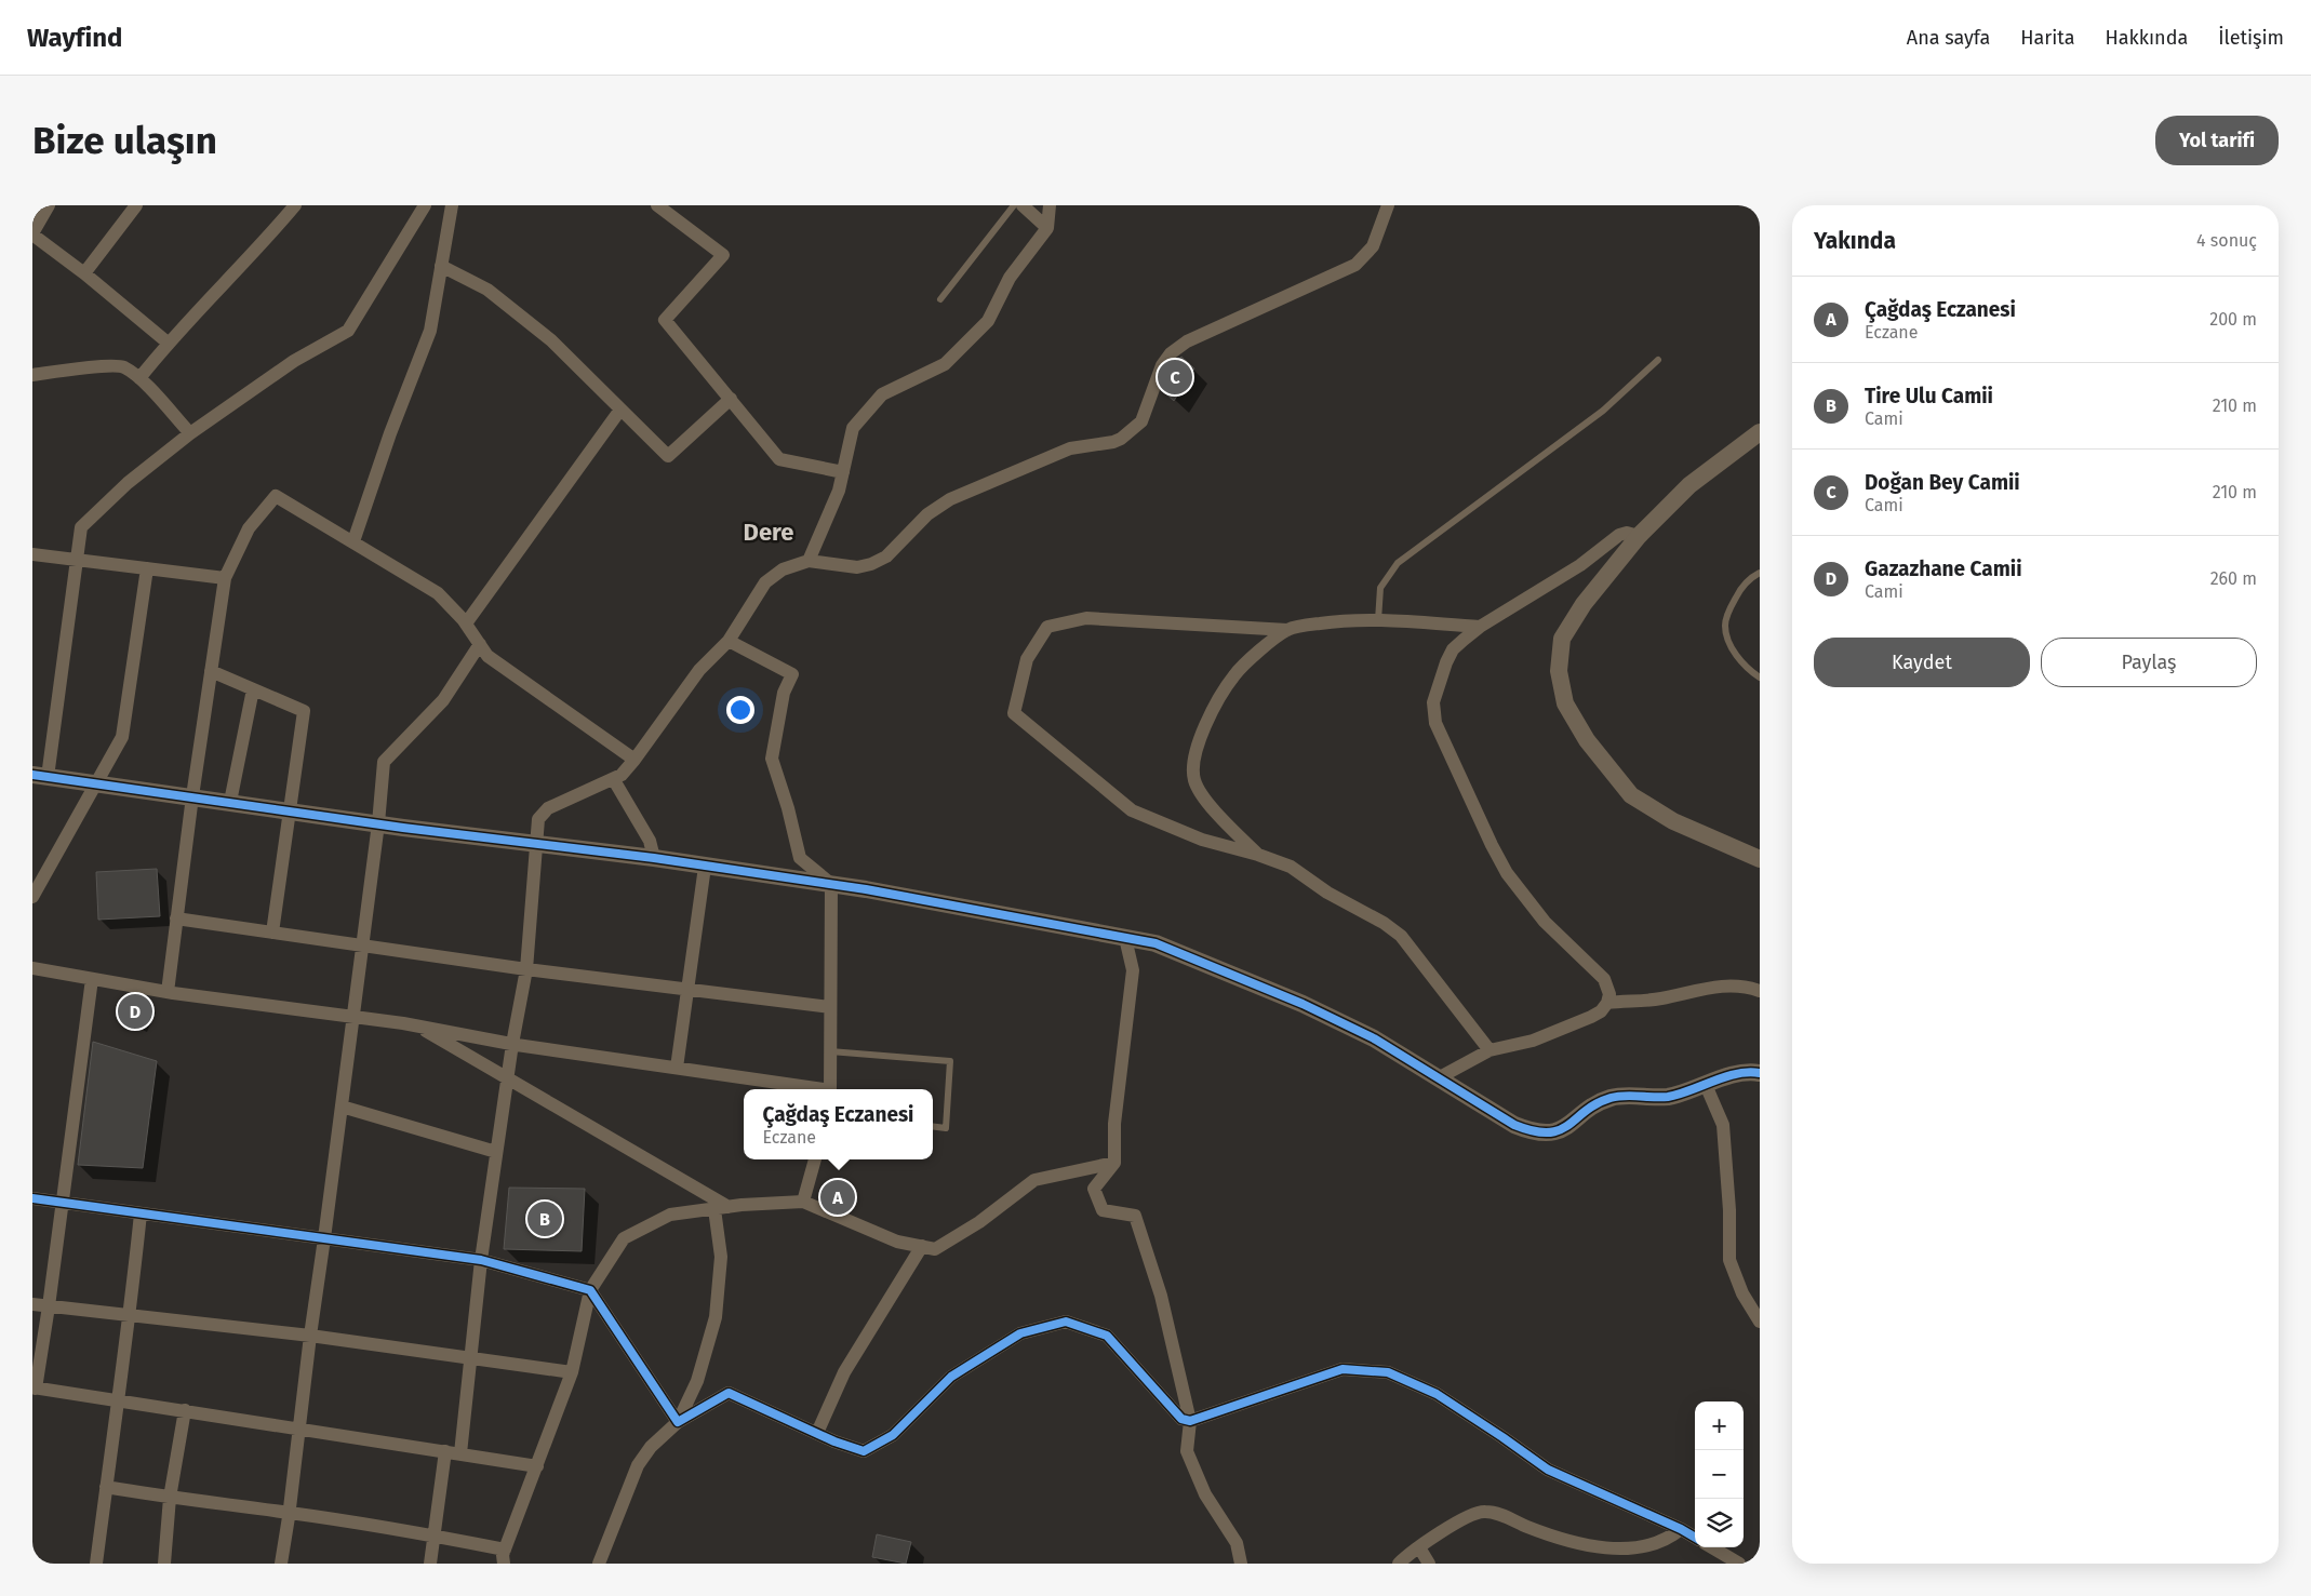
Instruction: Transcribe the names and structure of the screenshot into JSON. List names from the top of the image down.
{
  "districts": ["Dere"],
  "page": {
    "header": "Wayfind",
    "nav": [
      "Ana sayfa",
      "Harita",
      "Hakkında",
      "İletişim"
    ],
    "buttons": [
      "Yol tarifi",
      ["Kaydet", "Paylaş"]
    ],
    "title": "Bize ulaşın",
    "heading": ["Yakında", "4 sonuç"],
    "list": [
      {
        "mark": "A",
        "name": "Çağdaş Eczanesi",
        "note": "Eczane",
        "value": "200 m"
      },
      {
        "mark": "B",
        "name": "Tire Ulu Camii",
        "note": "Cami",
        "value": "210 m"
      },
      {
        "mark": "C",
        "name": "Doğan Bey Camii",
        "note": "Cami",
        "value": "210 m"
      },
      {
        "mark": "D",
        "name": "Gazazhane Camii",
        "note": "Cami",
        "value": "260 m"
      }
    ],
    "pins": [
      "C",
      "D",
      "A",
      "B"
    ],
    "popup": ["Çağdaş Eczanesi", "Eczane"],
    "map_buttons": ["+", "−"]
  }
}
